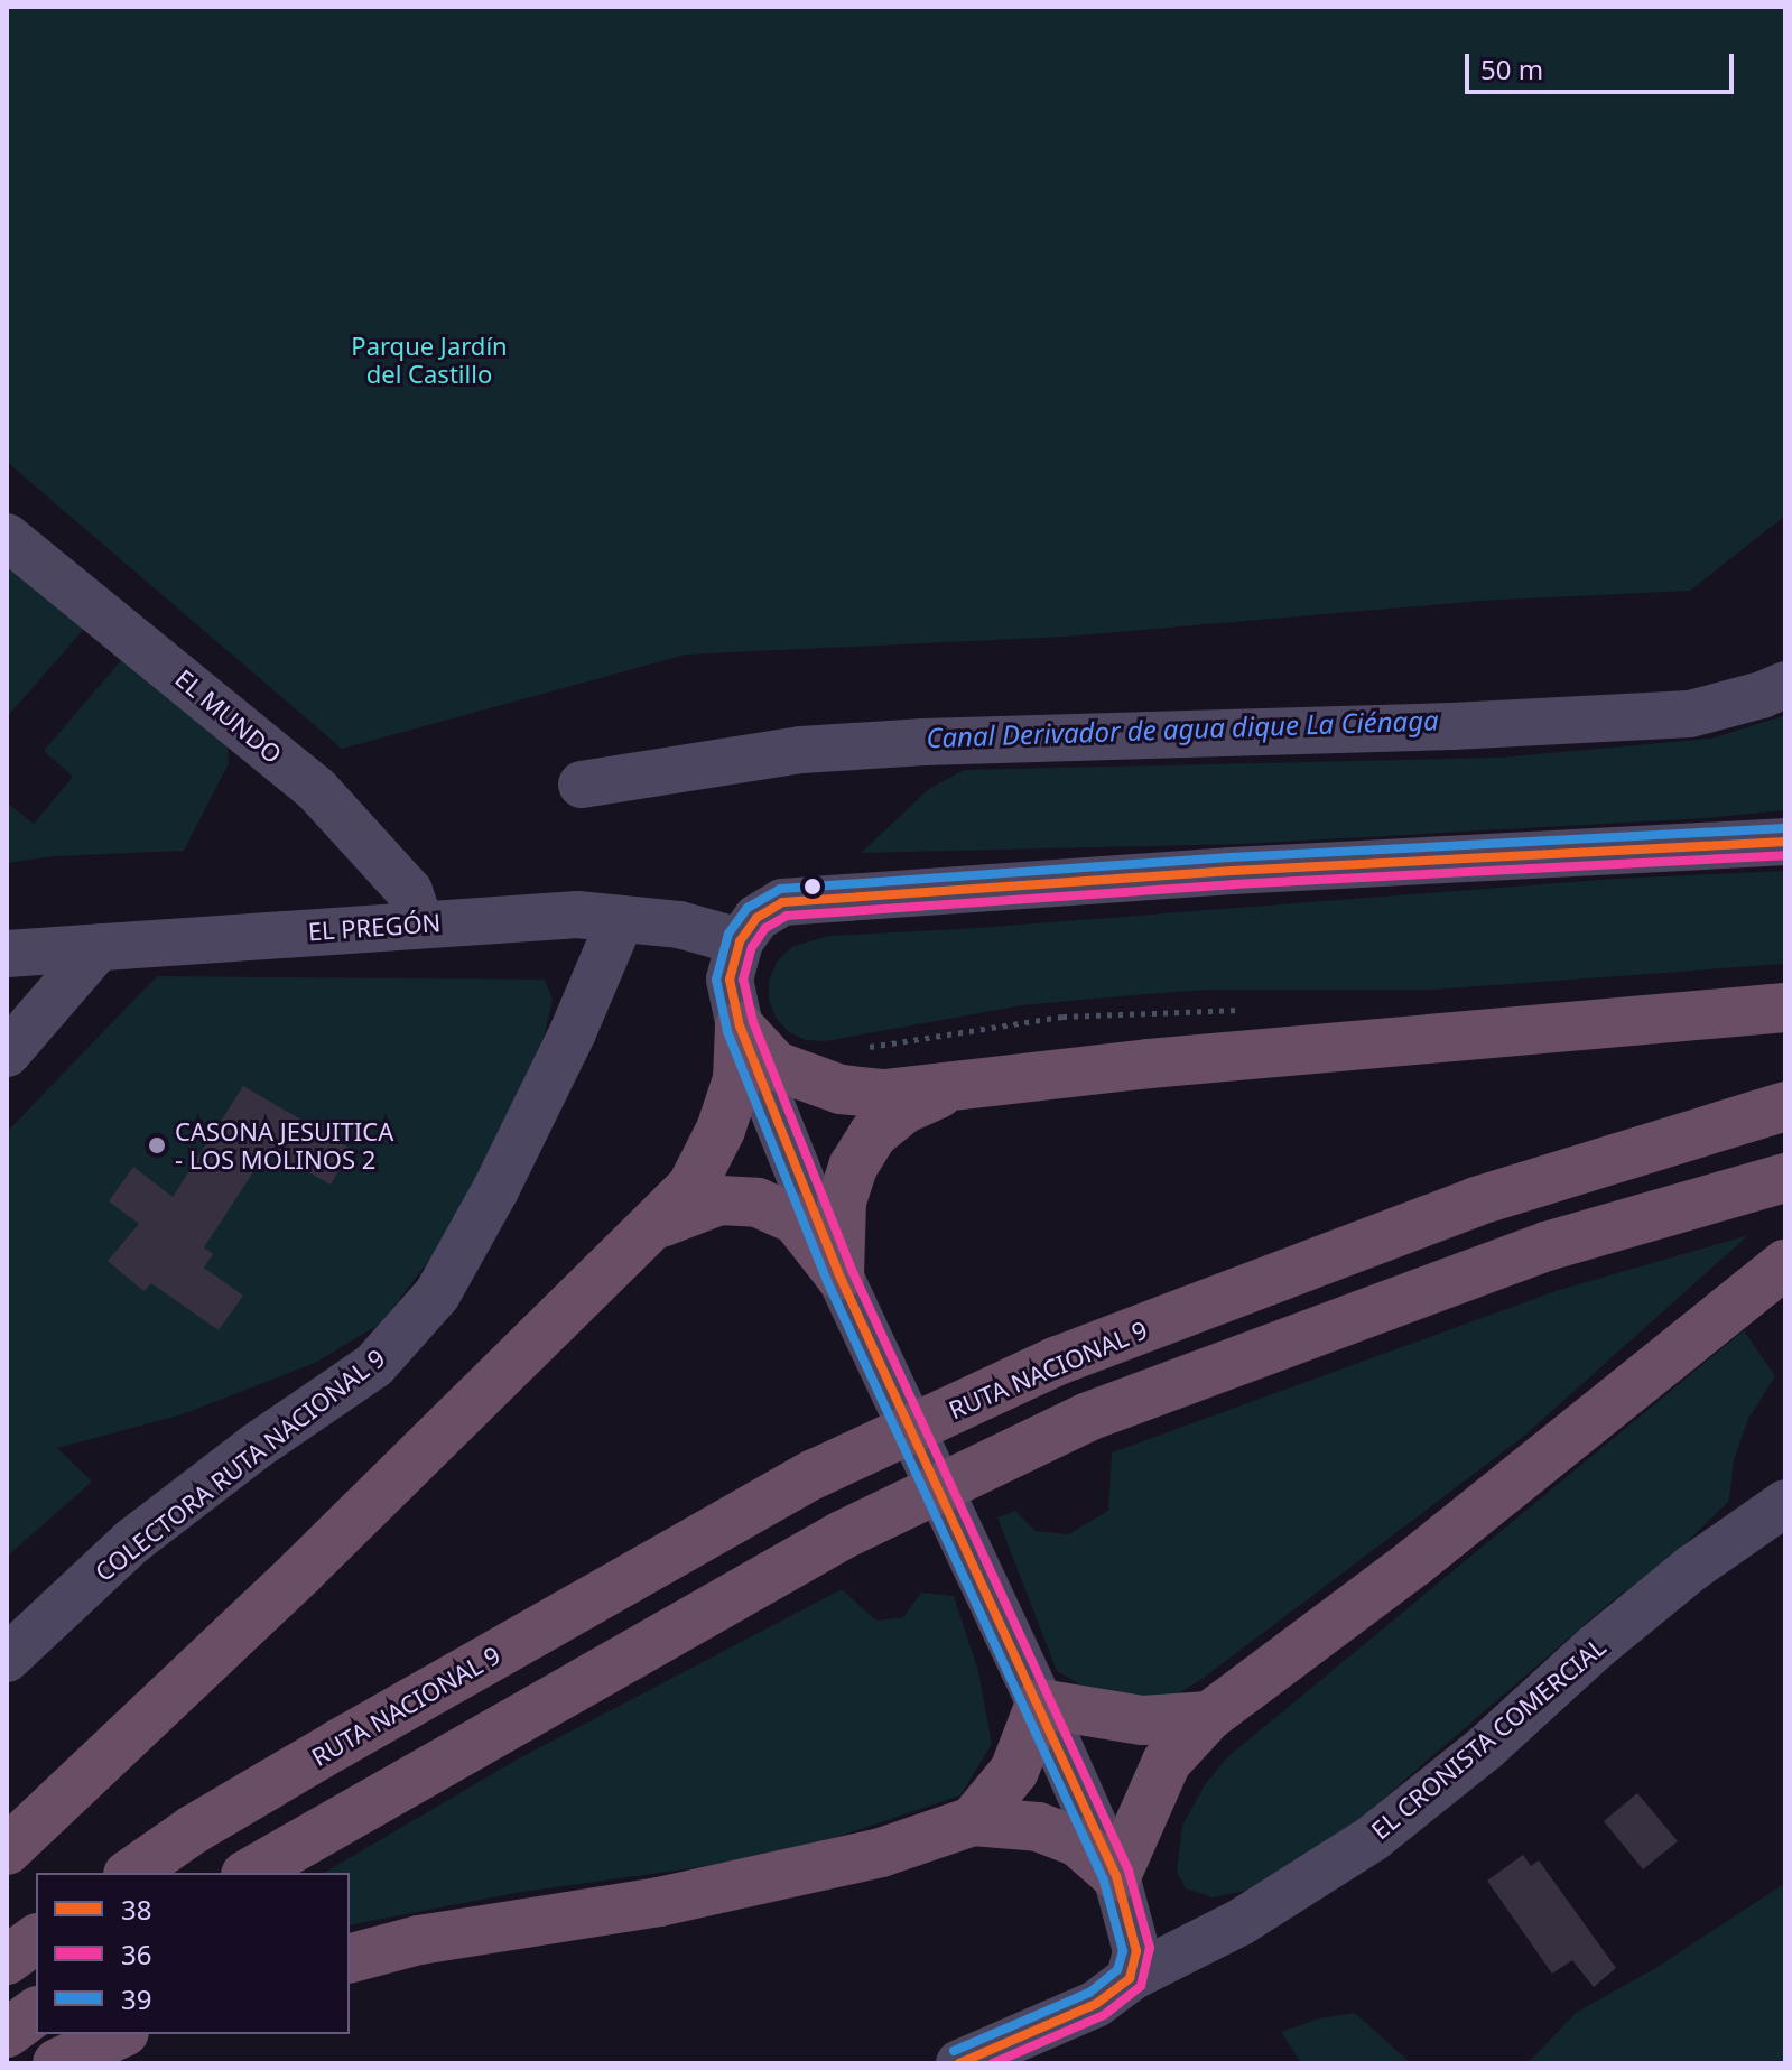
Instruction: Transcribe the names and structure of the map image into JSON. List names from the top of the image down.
{
  "streets": {
    "highway": ["RUTA NACIONAL 9"],
    "street": [
      "EL MUNDO",
      "EL PREGÓN",
      "COLECTORA RUTA NACIONAL 9",
      "EL CRONISTA COMERCIAL"
    ]
  },
  "crossings": [
    ["EL MUNDO", "EL PREGÓN"],
    ["EL PREGÓN", "COLECTORA RUTA NACIONAL 9"]
  ],
  "water": ["Canal Derivador de agua dique La Ciénaga"],
  "parks": ["Parque Jardín del Castillo"],
  "places": ["CASONA JESUITICA - LOS MOLINOS 2"],
  "lines": ["transit line 39", "transit line 38", "transit line 36"],
  "legend": ["38", "36", "39"],
  "scale_bar": "50 m"
}
